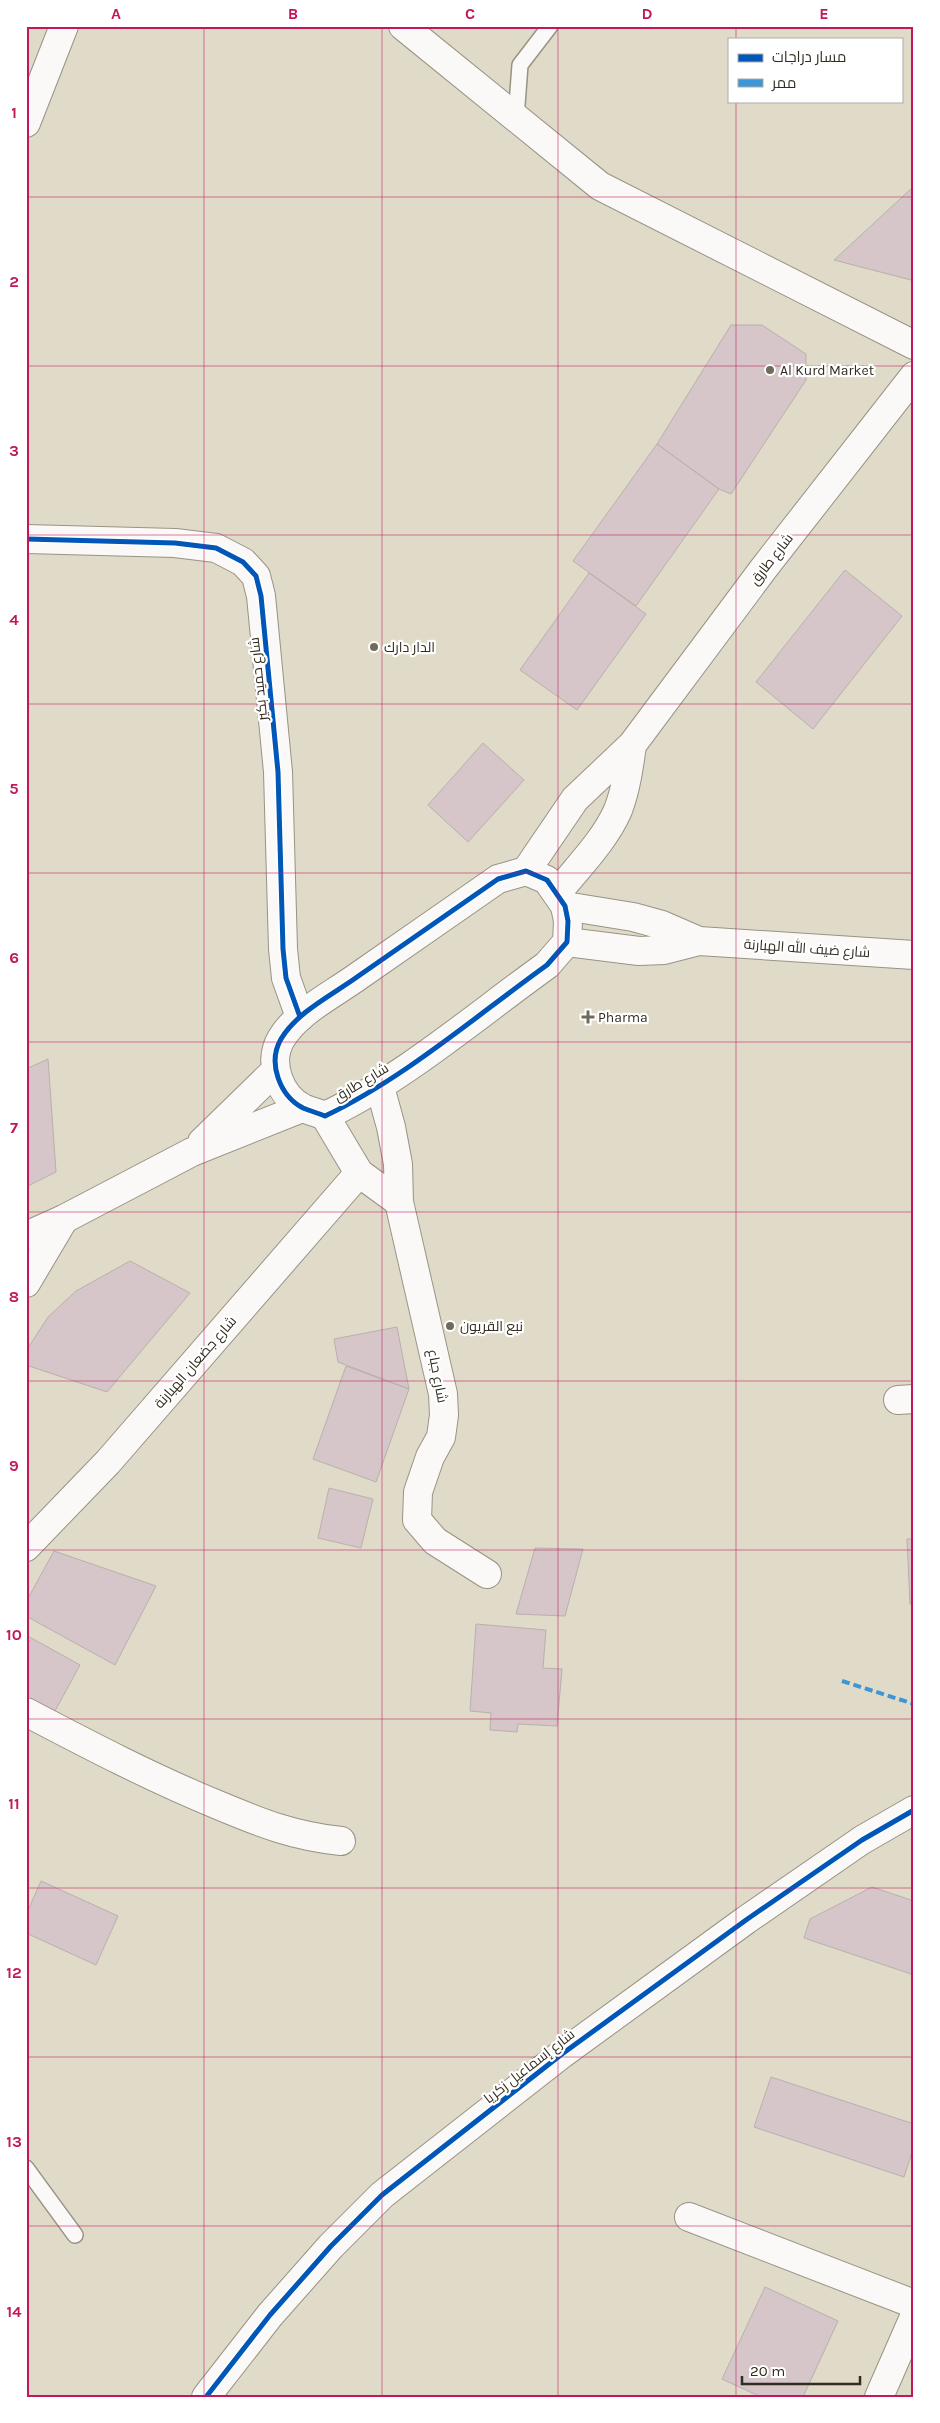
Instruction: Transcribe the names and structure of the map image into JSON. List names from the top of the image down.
{
  "streets": {
    "street": [
      "شارع طارق",
      "شارع حميد بكير",
      "شارع ضيف الله الهبارنة",
      "شارع جضعان الهبارنة",
      "شارع جباع",
      "شارع إسماعيل زكريا"
    ]
  },
  "crossings": [
    ["شارع طارق", "شارع ضيف الله الهبارنة"],
    ["شارع طارق", "شارع جباع"]
  ],
  "places": {
    "other": ["Al Kurd Market", "الدار دارك", "نبع القريون"],
    "health": ["Pharma"]
  },
  "legend": ["مسار دراجات", "ممر"],
  "scale_bar": "20 m",
  "grid": {
    "columns": [
      "A",
      "B",
      "C",
      "D",
      "E"
    ],
    "rows": [
      "1",
      "2",
      "3",
      "4",
      "5",
      "6",
      "7",
      "8",
      "9",
      "10",
      "11",
      "12",
      "13",
      "14"
    ]
  }
}
